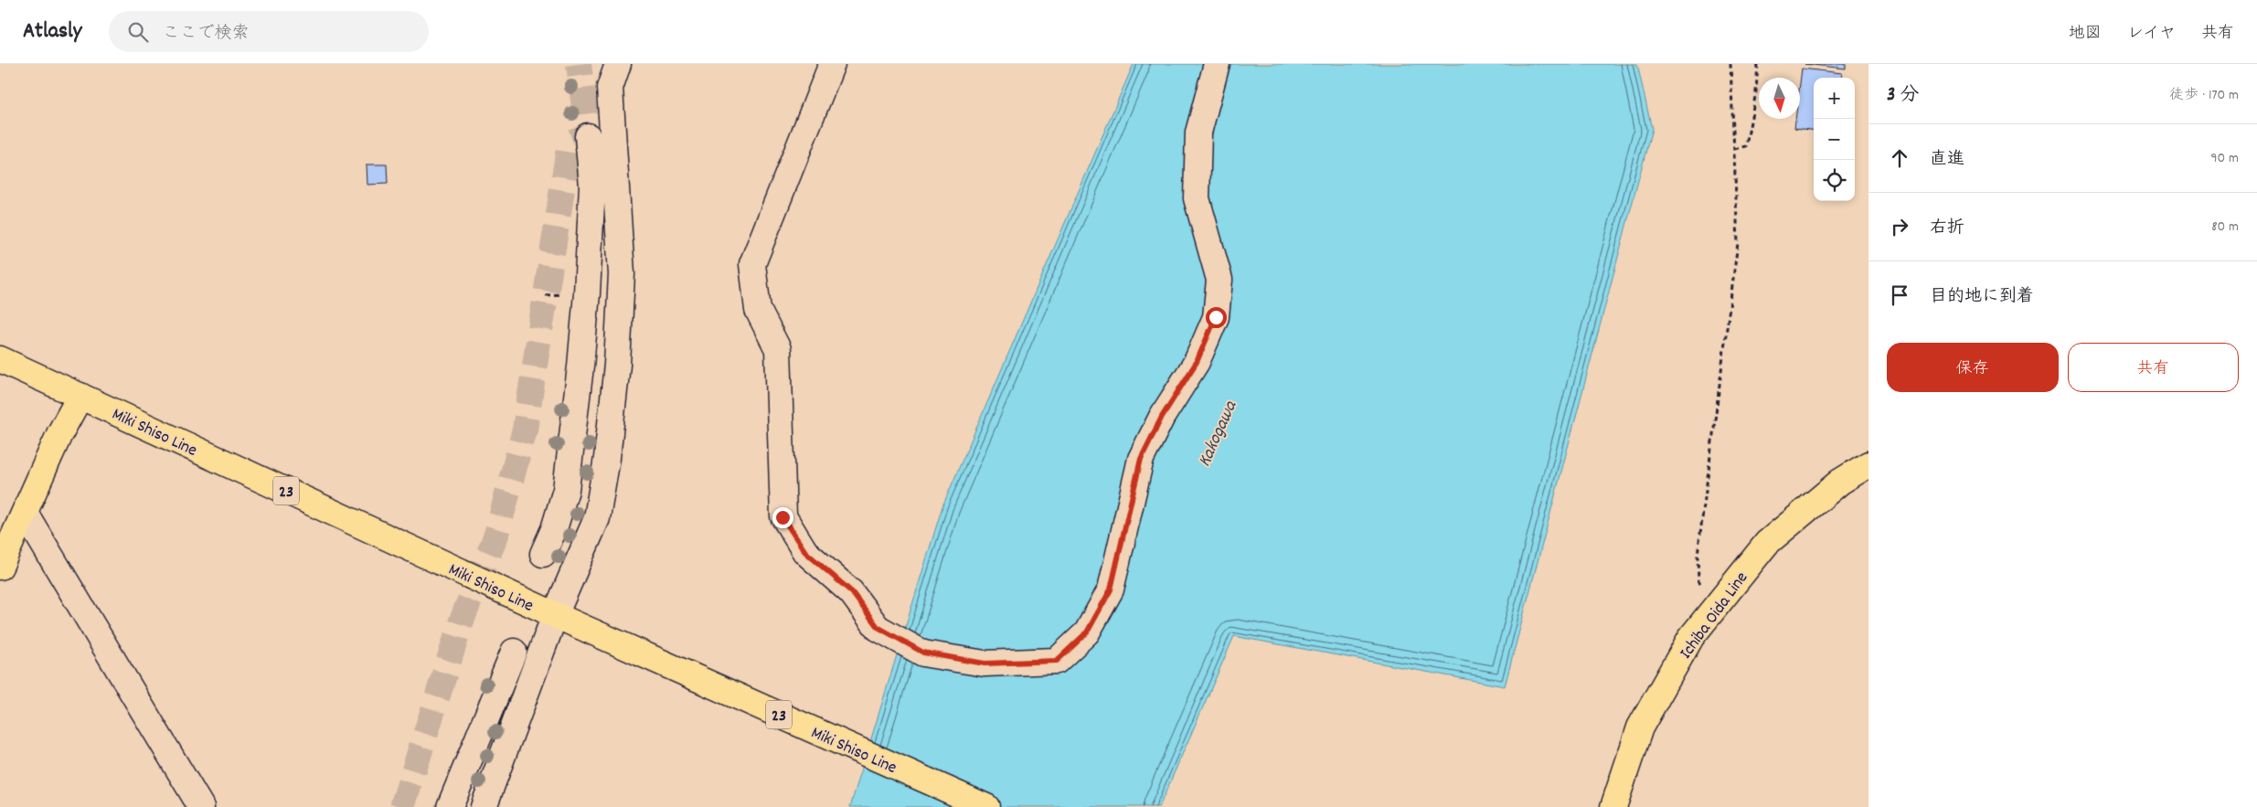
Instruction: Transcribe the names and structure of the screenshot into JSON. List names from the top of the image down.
{
  "streets": {
    "main road": ["Miki Shiso Line", "23", "Ichiba Oida Line"]
  },
  "water": ["Kakogawa"],
  "north": "bottom",
  "page": {
    "header": "Atlasly",
    "search": "ここで検索",
    "nav": ["地図", "レイヤ", "共有"],
    "heading": ["3 分", "徒歩 · 170 m"],
    "map_buttons": ["+", "−"],
    "list": [
      ["直進", "90 m"],
      ["右折", "80 m"],
      "目的地に到着"
    ],
    "buttons": ["保存", "共有"]
  }
}
